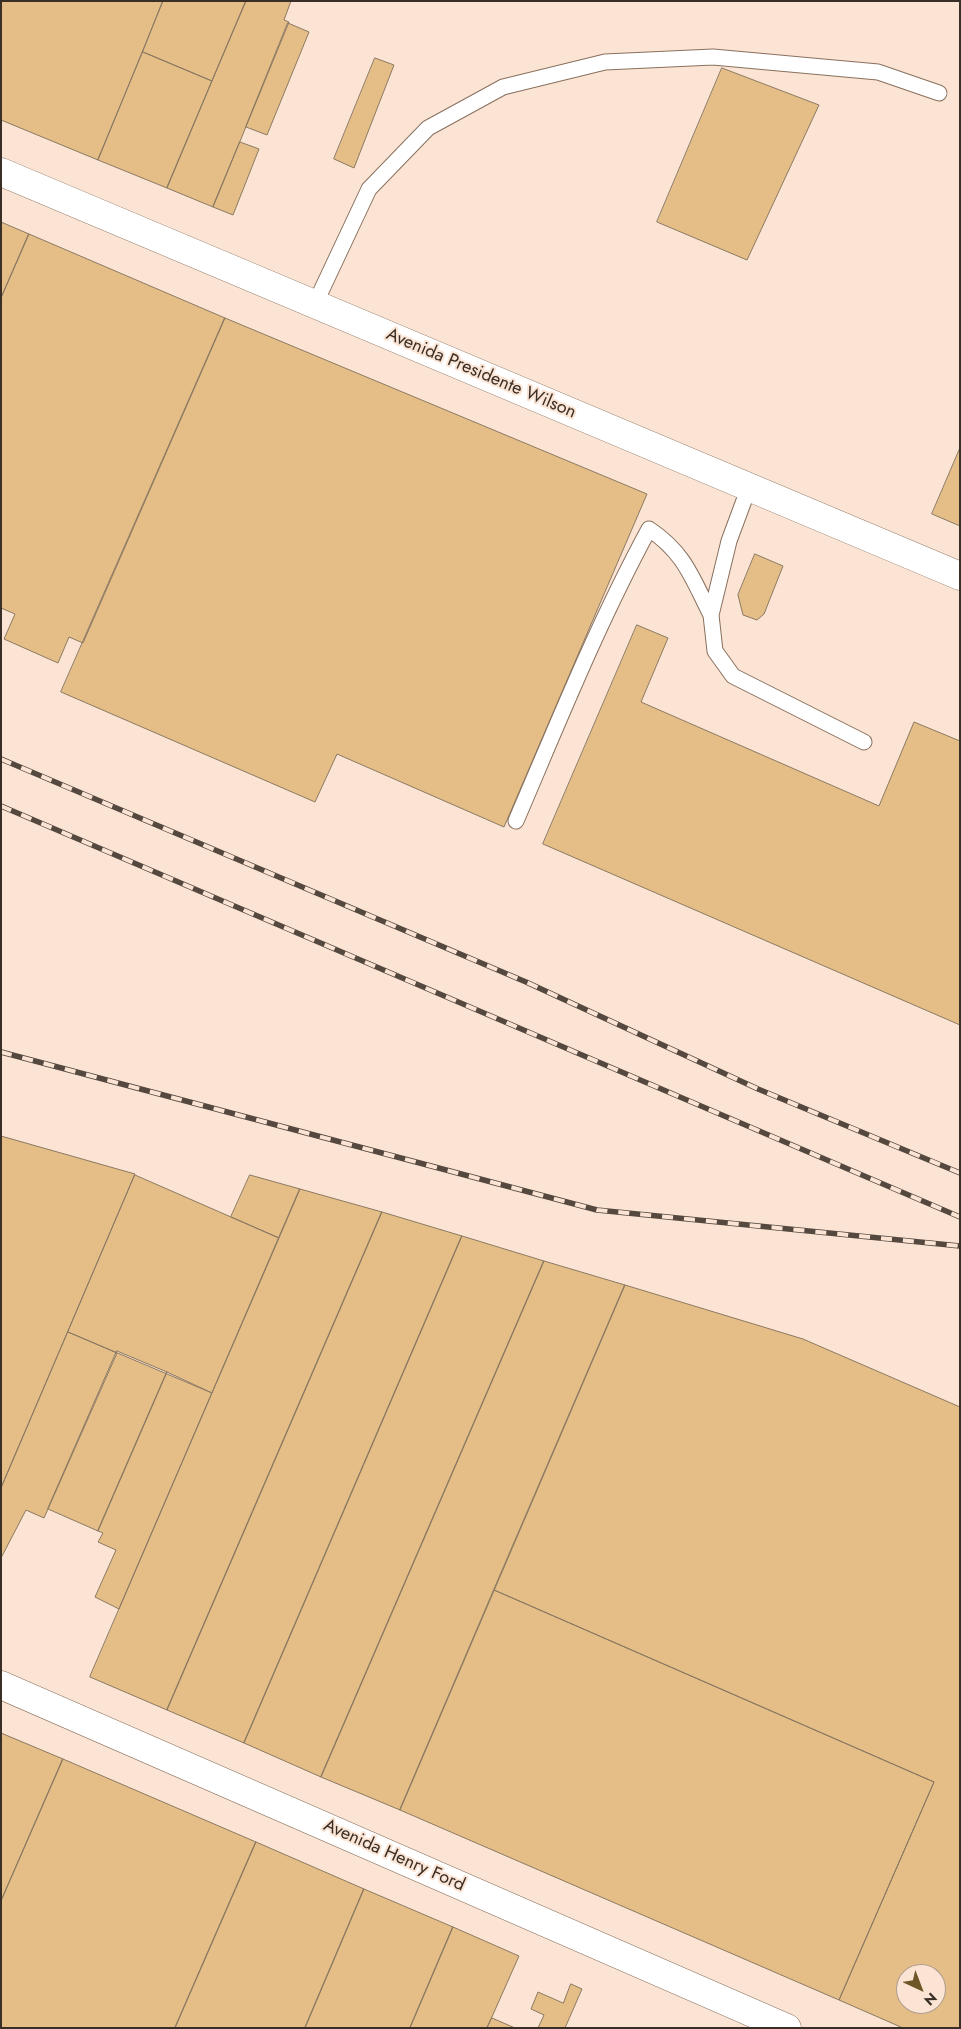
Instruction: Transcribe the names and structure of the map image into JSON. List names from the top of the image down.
{
  "streets": {
    "main road": ["Avenida Presidente Wilson", "Avenida Henry Ford"]
  },
  "north": "bottom right"
}
